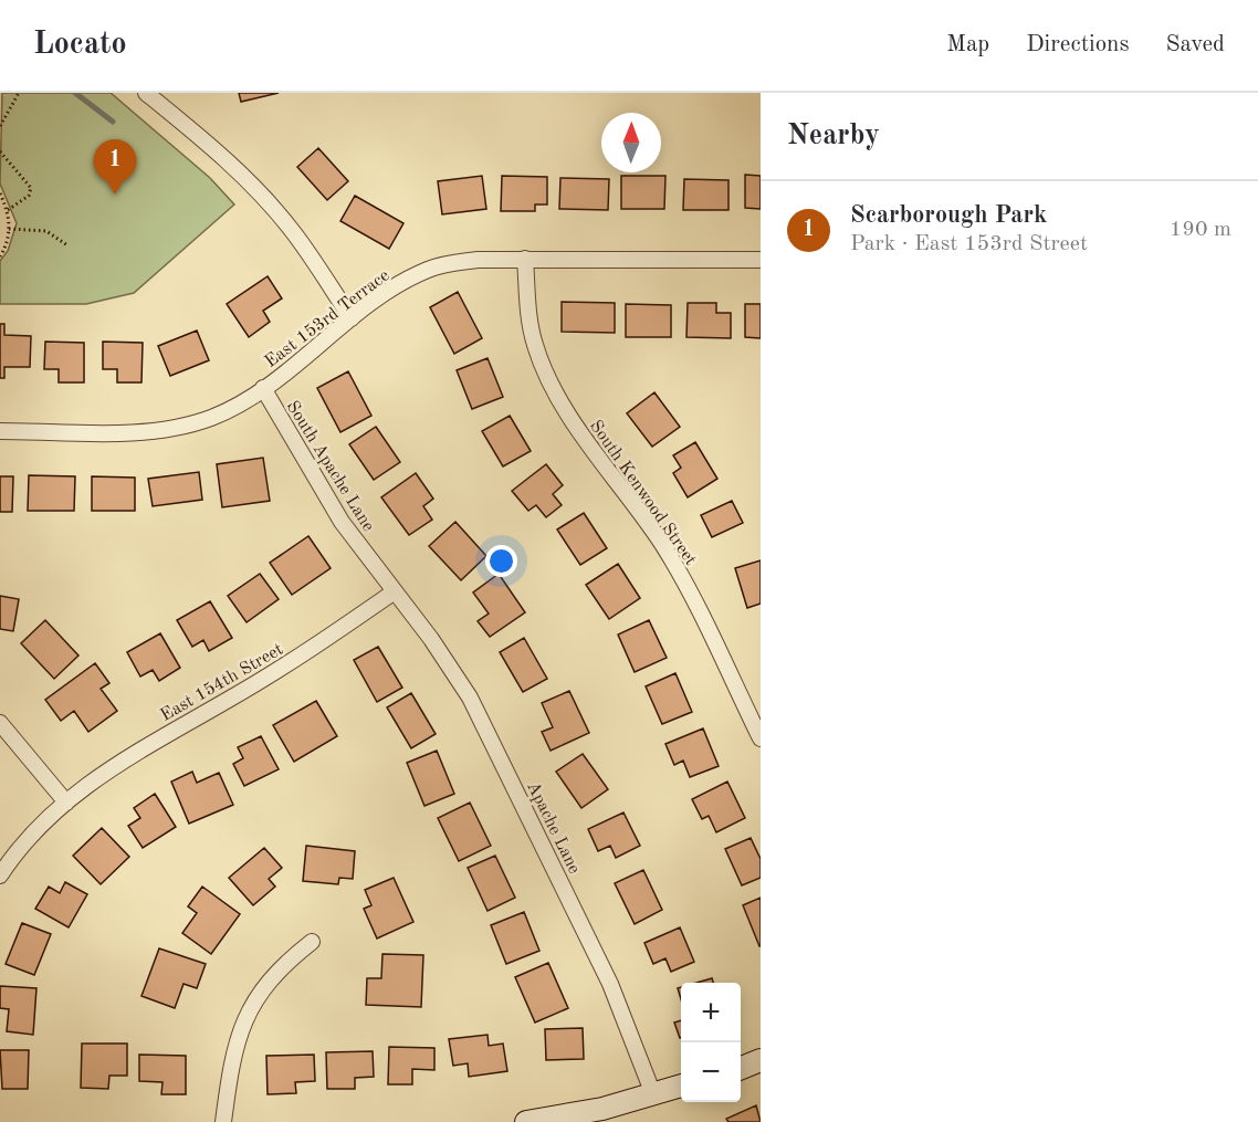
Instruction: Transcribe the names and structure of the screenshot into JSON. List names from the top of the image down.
{
  "streets": {
    "street": [
      "East 153rd Terrace",
      "South Apache Lane",
      "South Kenwood Street",
      "East 154th Street",
      "Apache Lane"
    ]
  },
  "crossings": [
    ["East 153rd Terrace", "South Apache Lane"],
    ["East 153rd Terrace", "South Kenwood Street"],
    ["South Apache Lane", "East 154th Street"],
    ["South Apache Lane", "Apache Lane"],
    ["East 154th Street", "Apache Lane"]
  ],
  "north": "top",
  "page": {
    "header": "Locato",
    "nav": ["Map", "Directions", "Saved"],
    "heading": "Nearby",
    "pins": "1",
    "list": [
      {
        "mark": "1",
        "name": "Scarborough Park",
        "note": "Park · East 153rd Street",
        "value": "190 m"
      }
    ],
    "map_buttons": ["+", "−"]
  }
}
